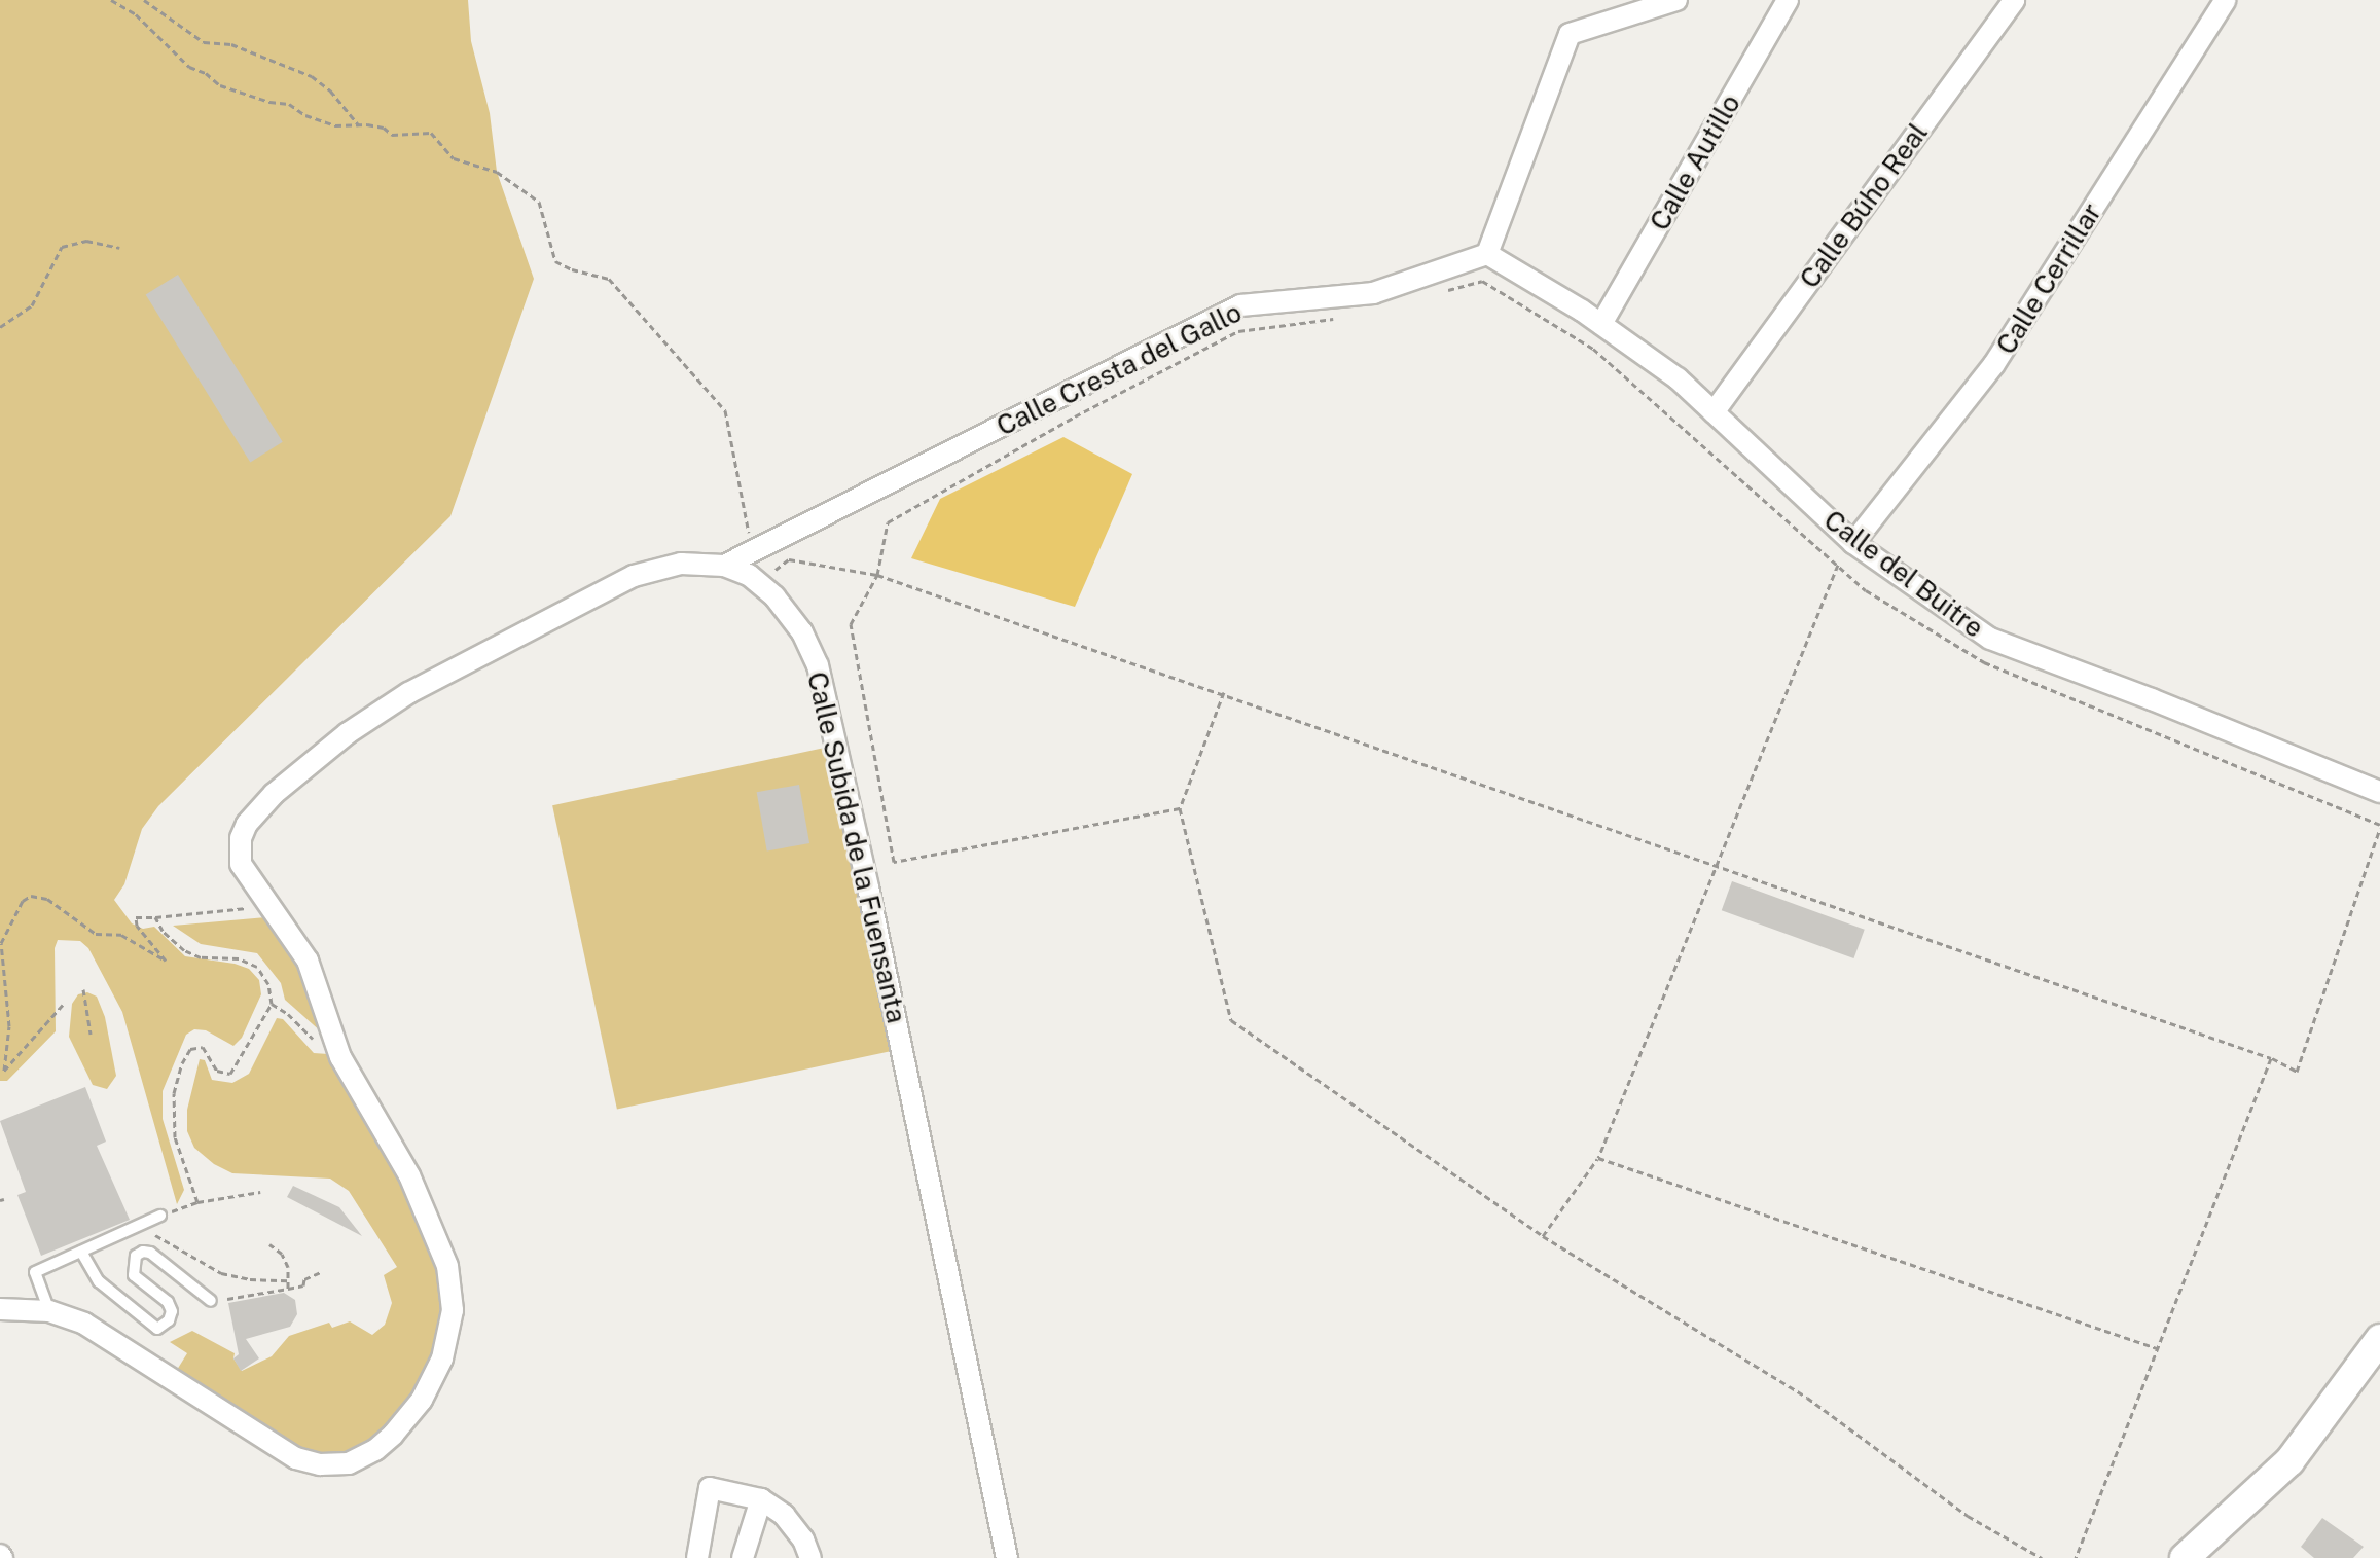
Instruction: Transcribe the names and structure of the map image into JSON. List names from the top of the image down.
{
  "streets": {
    "street": [
      "Calle Autillo",
      "Calle Búho Real",
      "Calle Cerrillar",
      "Calle Cresta del Gallo",
      "Calle del Buitre",
      "Calle Subida de la Fuensanta"
    ]
  },
  "crossings": [
    ["Calle Autillo", "Calle del Buitre"],
    ["Calle Búho Real", "Calle del Buitre"],
    ["Calle Cerrillar", "Calle del Buitre"],
    ["Calle Cresta del Gallo", "Calle del Buitre"],
    ["Calle Cresta del Gallo", "Calle Subida de la Fuensanta"]
  ]
}
